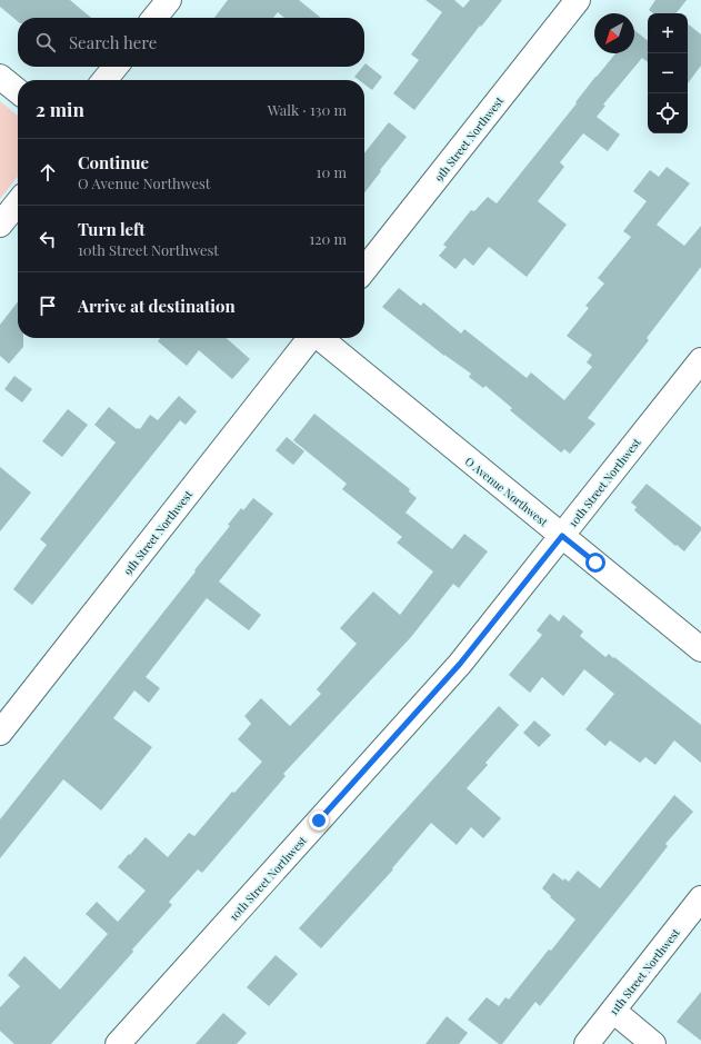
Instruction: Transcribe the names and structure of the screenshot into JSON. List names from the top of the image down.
{
  "streets": {
    "street": [
      "9th Street Northwest",
      "10th Street Northwest",
      "O Avenue Northwest",
      "11th Street Northwest"
    ]
  },
  "crossings": [
    ["10th Street Northwest", "O Avenue Northwest"]
  ],
  "north": "bottom left",
  "page": {
    "map_buttons": ["+", "−"],
    "search": "Search here",
    "heading": ["2 min", "Walk · 130 m"],
    "list": [
      ["Continue", "O Avenue Northwest", "10 m"],
      ["Turn left", "10th Street Northwest", "120 m"],
      "Arrive at destination"
    ]
  }
}
